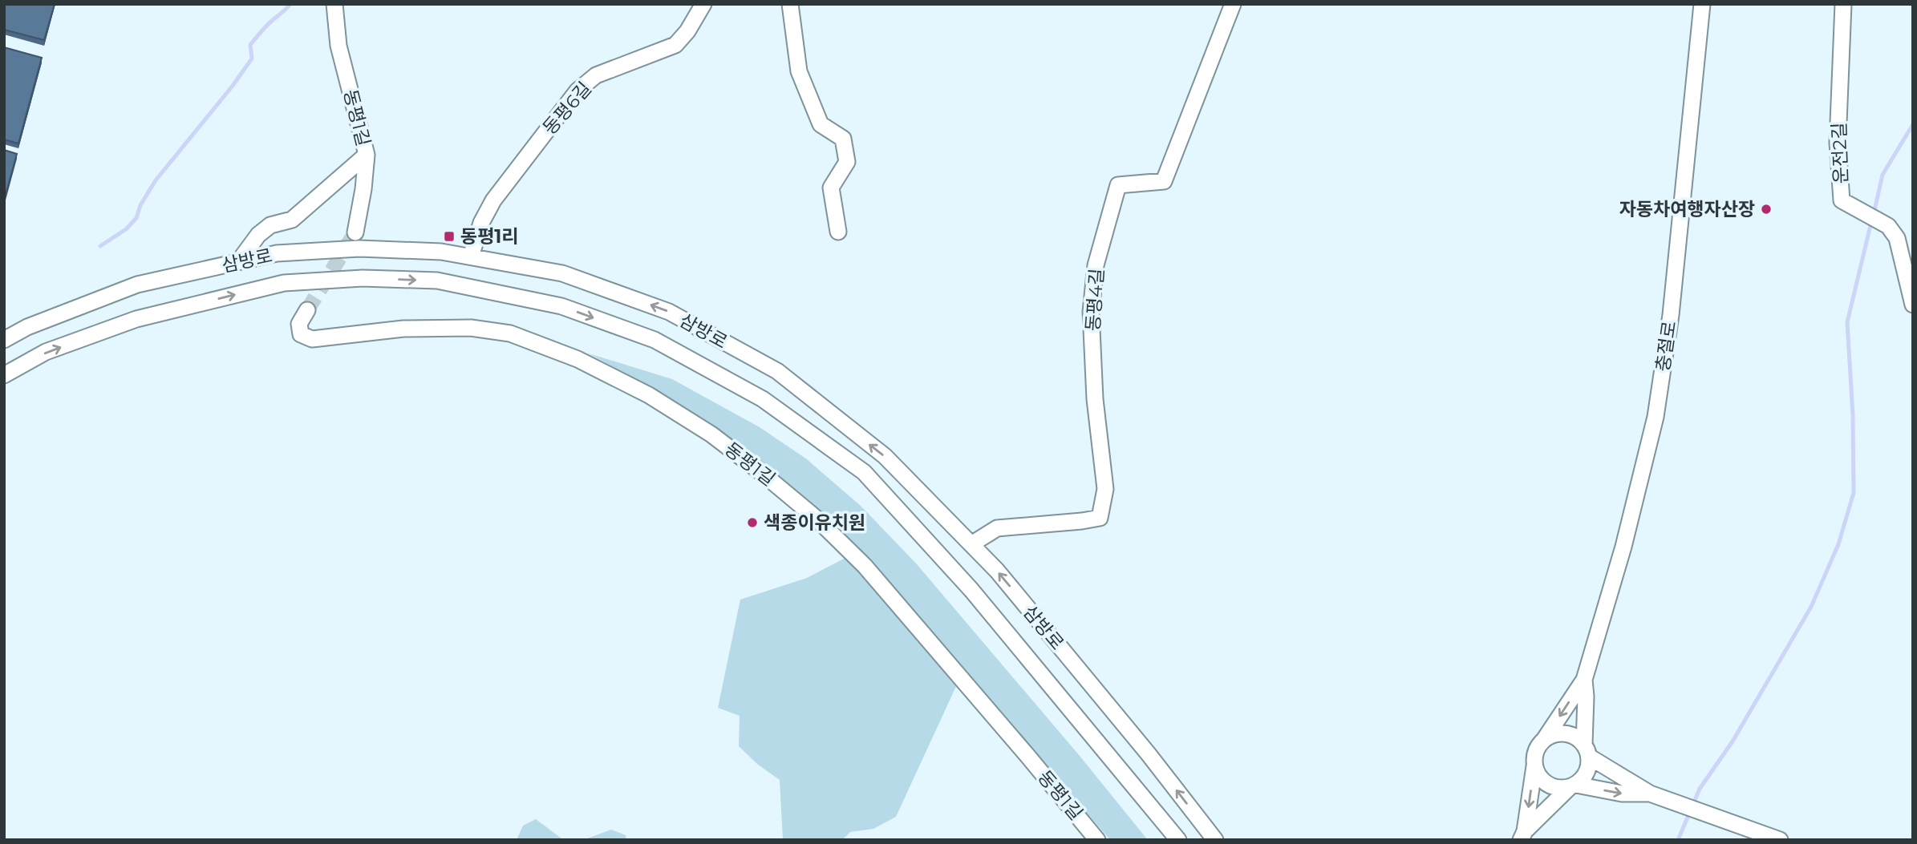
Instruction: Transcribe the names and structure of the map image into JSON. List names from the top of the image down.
{
  "streets": {
    "street": [
      "동평6길",
      "동평1길",
      "운전2길",
      "삼방로",
      "동평4길",
      "충절로"
    ]
  },
  "crossings": [
    ["동평6길", "삼방로"],
    ["삼방로", "동평4길"]
  ],
  "places": {
    "other": ["자동차여행자산장", "색종이유치원"],
    "transit": ["동평1리"]
  }
}
